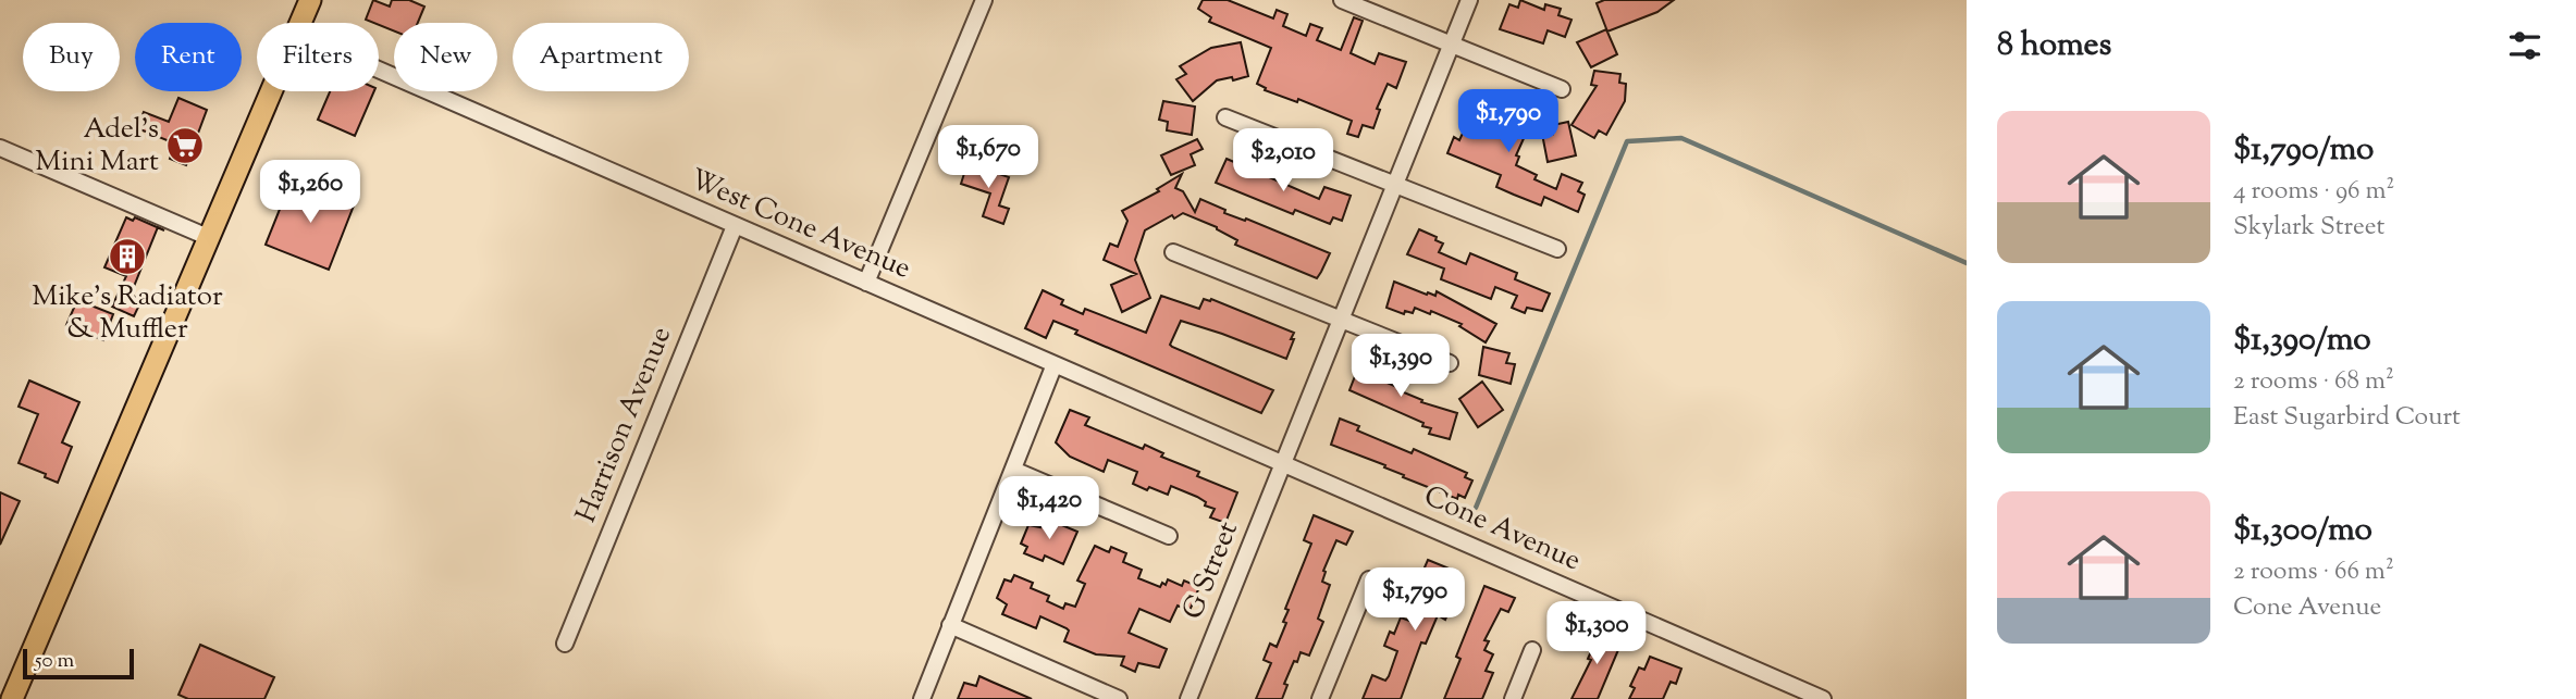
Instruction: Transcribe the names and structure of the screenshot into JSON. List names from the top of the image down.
{
  "streets": {
    "street": [
      "West Cone Avenue",
      "Harrison Avenue",
      "Cone Avenue",
      "G Street"
    ]
  },
  "crossings": [
    ["West Cone Avenue", "Harrison Avenue"],
    ["West Cone Avenue", "Cone Avenue"],
    ["West Cone Avenue", "G Street"],
    ["Cone Avenue", "G Street"]
  ],
  "places": {
    "supermarket": ["Adel's Mini Mart"],
    "building": ["Mike's Radiator & Muffler"]
  },
  "scale_bar": "50 m",
  "page": {
    "heading": "8 homes",
    "chip": [
      "Buy",
      "Rent",
      "Filters",
      "New",
      "Apartment"
    ],
    "price": [
      "$1,790",
      "$1,670",
      "$2,010",
      "$1,260",
      "$1,390",
      "$1,420",
      "$1,790",
      "$1,300"
    ],
    "list": [
      {
        "name": "$1,790/mo",
        "note": "4 rooms · 96 m² · Skylark Street"
      },
      {
        "name": "$1,390/mo",
        "note": "2 rooms · 68 m² · East Sugarbird Court"
      },
      {
        "name": "$1,300/mo",
        "note": "2 rooms · 66 m² · Cone Avenue"
      }
    ],
    "scale": "50 m"
  }
}
